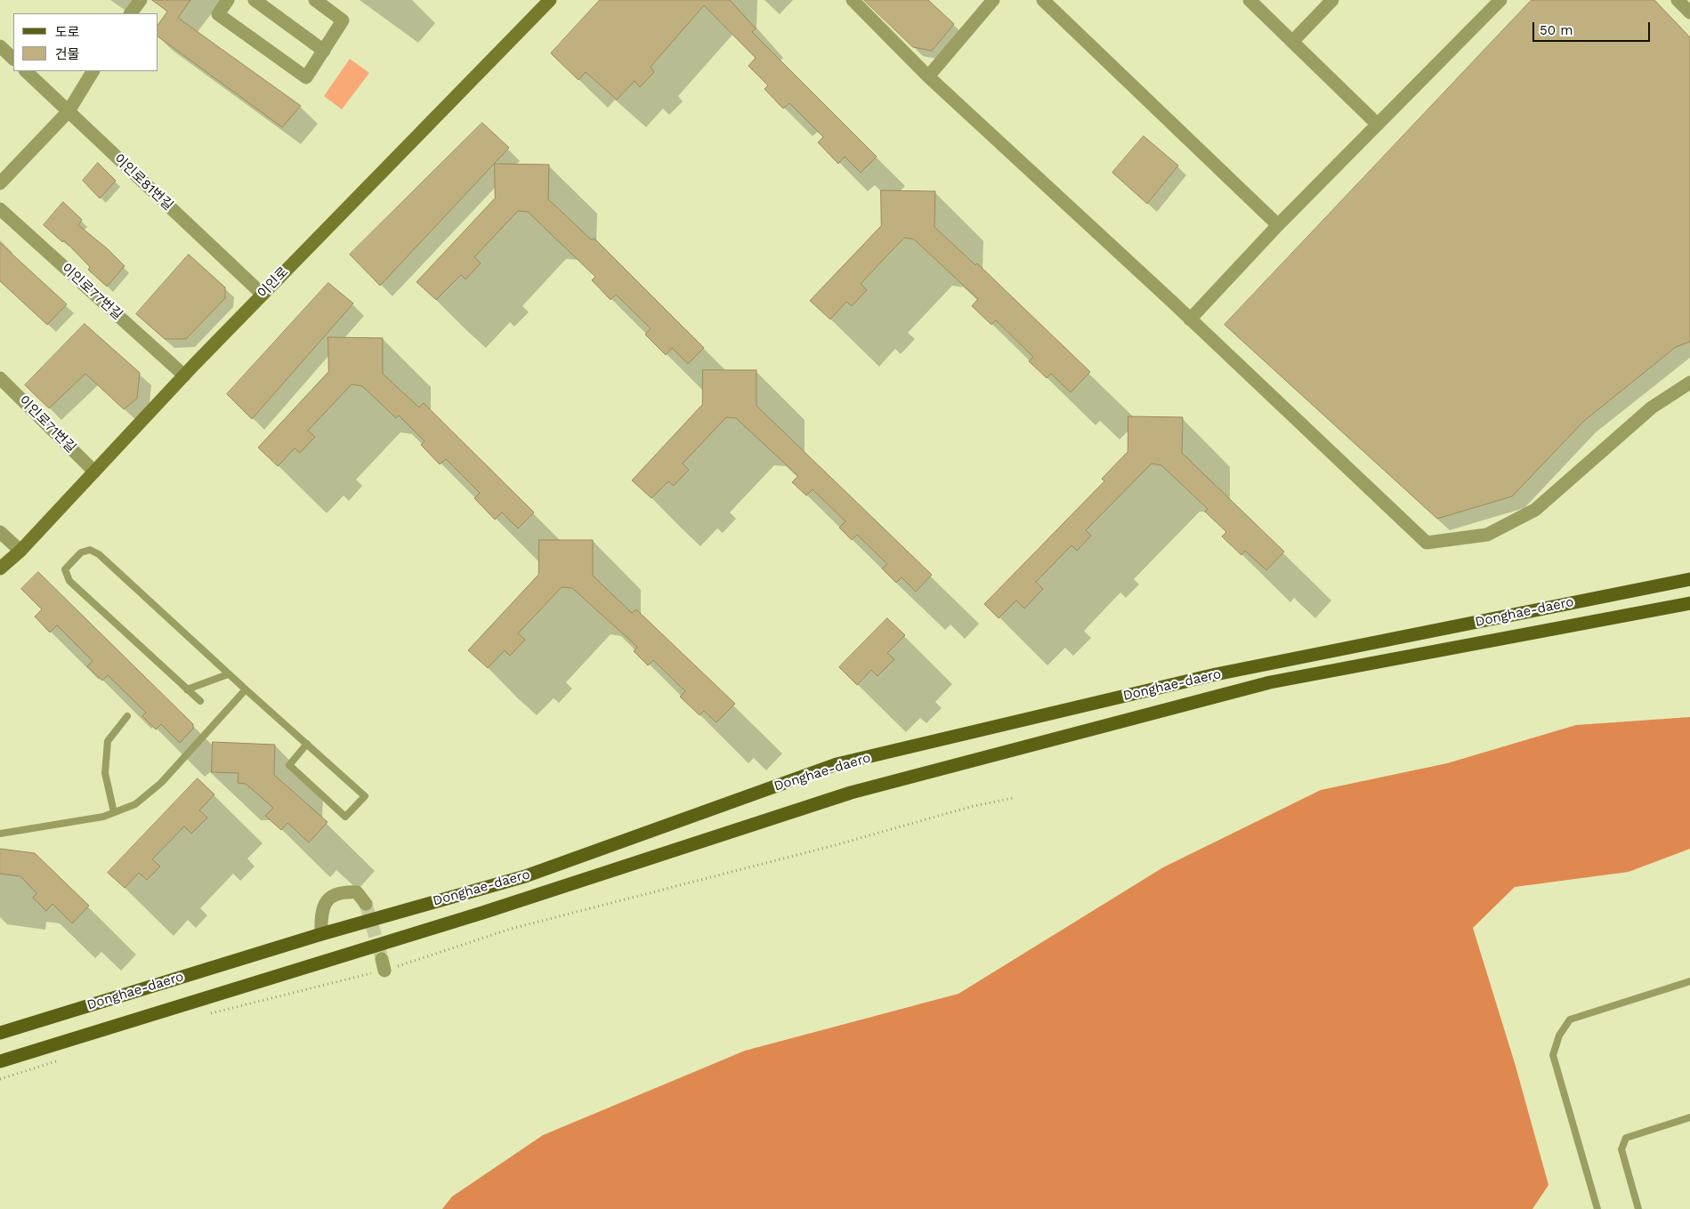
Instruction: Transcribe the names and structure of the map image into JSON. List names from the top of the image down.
{
  "streets": {
    "main road": ["Donghae-daero"],
    "street": [
      "이인로81번길",
      "이인로",
      "이인로77번길",
      "이인로71번길"
    ]
  },
  "crossings": [
    ["이인로81번길", "이인로"],
    ["이인로", "이인로77번길"],
    ["이인로", "이인로71번길"]
  ],
  "legend": ["도로", "건물"],
  "scale_bar": "50 m"
}
